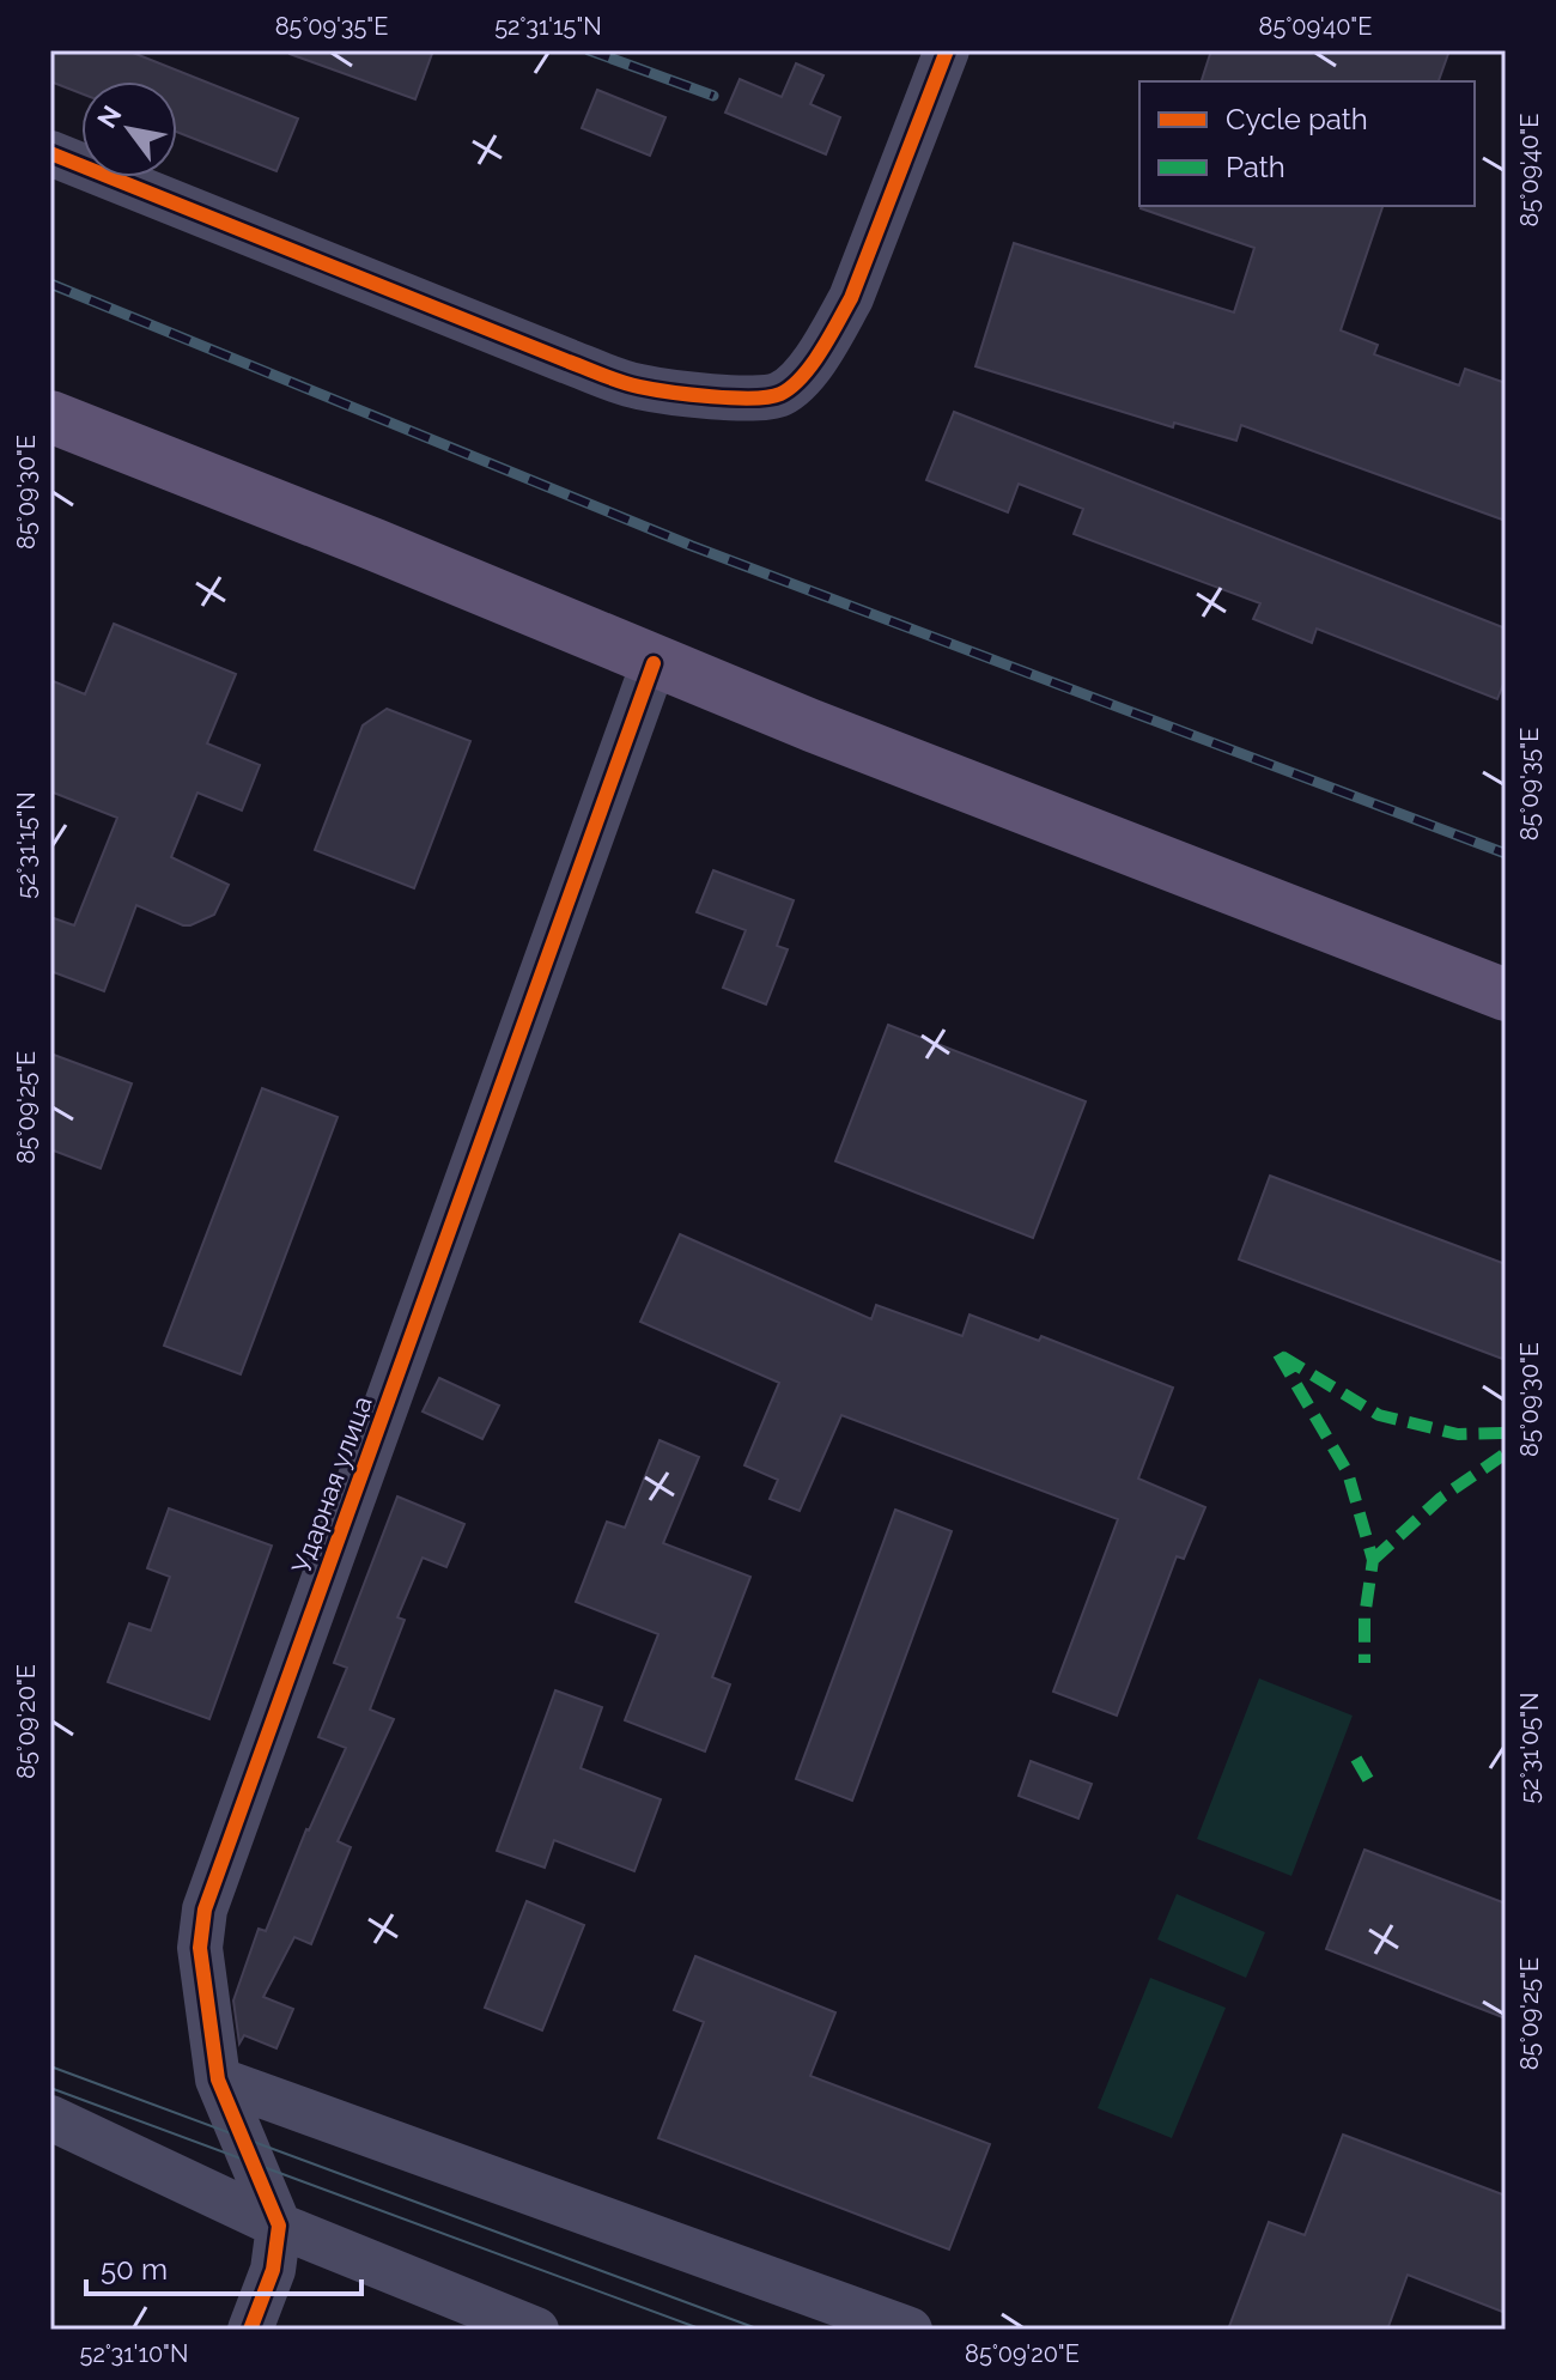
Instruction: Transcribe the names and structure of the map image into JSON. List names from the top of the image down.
{
  "streets": {
    "street": ["Ударная улица"]
  },
  "legend": ["Cycle path", "Path"],
  "scale_bar": "50 m",
  "north": "top left",
  "coordinates": [
    "85°09'35\"E",
    "52°31'15\"N",
    "85°09'40\"E",
    "85°09'30\"E",
    "85°09'25\"E",
    "85°09'20\"E",
    "52°31'05\"N",
    "52°31'10\"N"
  ]
}
